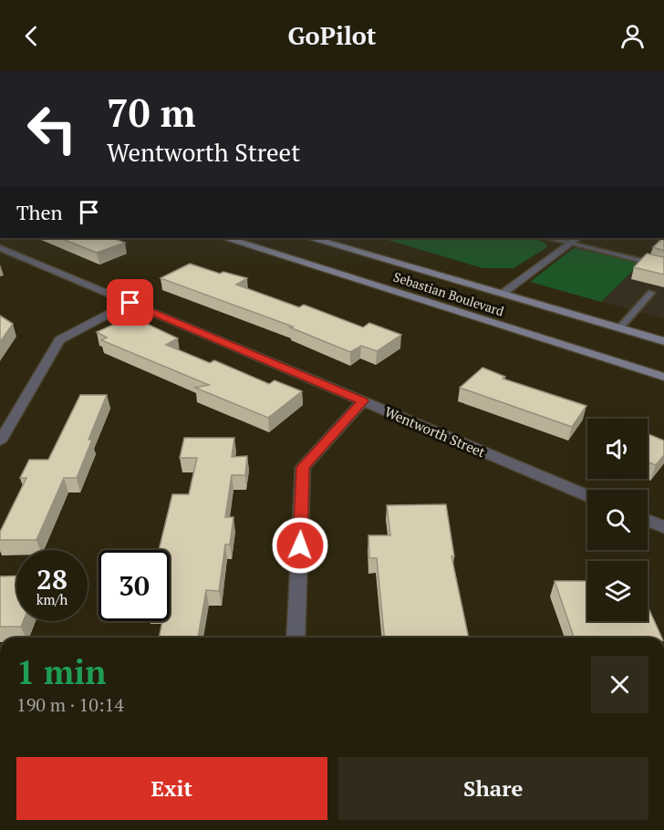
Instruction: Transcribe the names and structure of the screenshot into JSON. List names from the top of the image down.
{
  "streets": {
    "main road": ["Sebastian Boulevard"],
    "street": ["Wentworth Street"]
  },
  "page": {
    "header": "GoPilot",
    "turn": ["70 m", "Wentworth Street"],
    "then": "Then",
    "speed": "28 km/h",
    "limit": "30",
    "heading": ["1 min", "190 m · 10:14"],
    "buttons": ["Exit", "Share"]
  }
}
